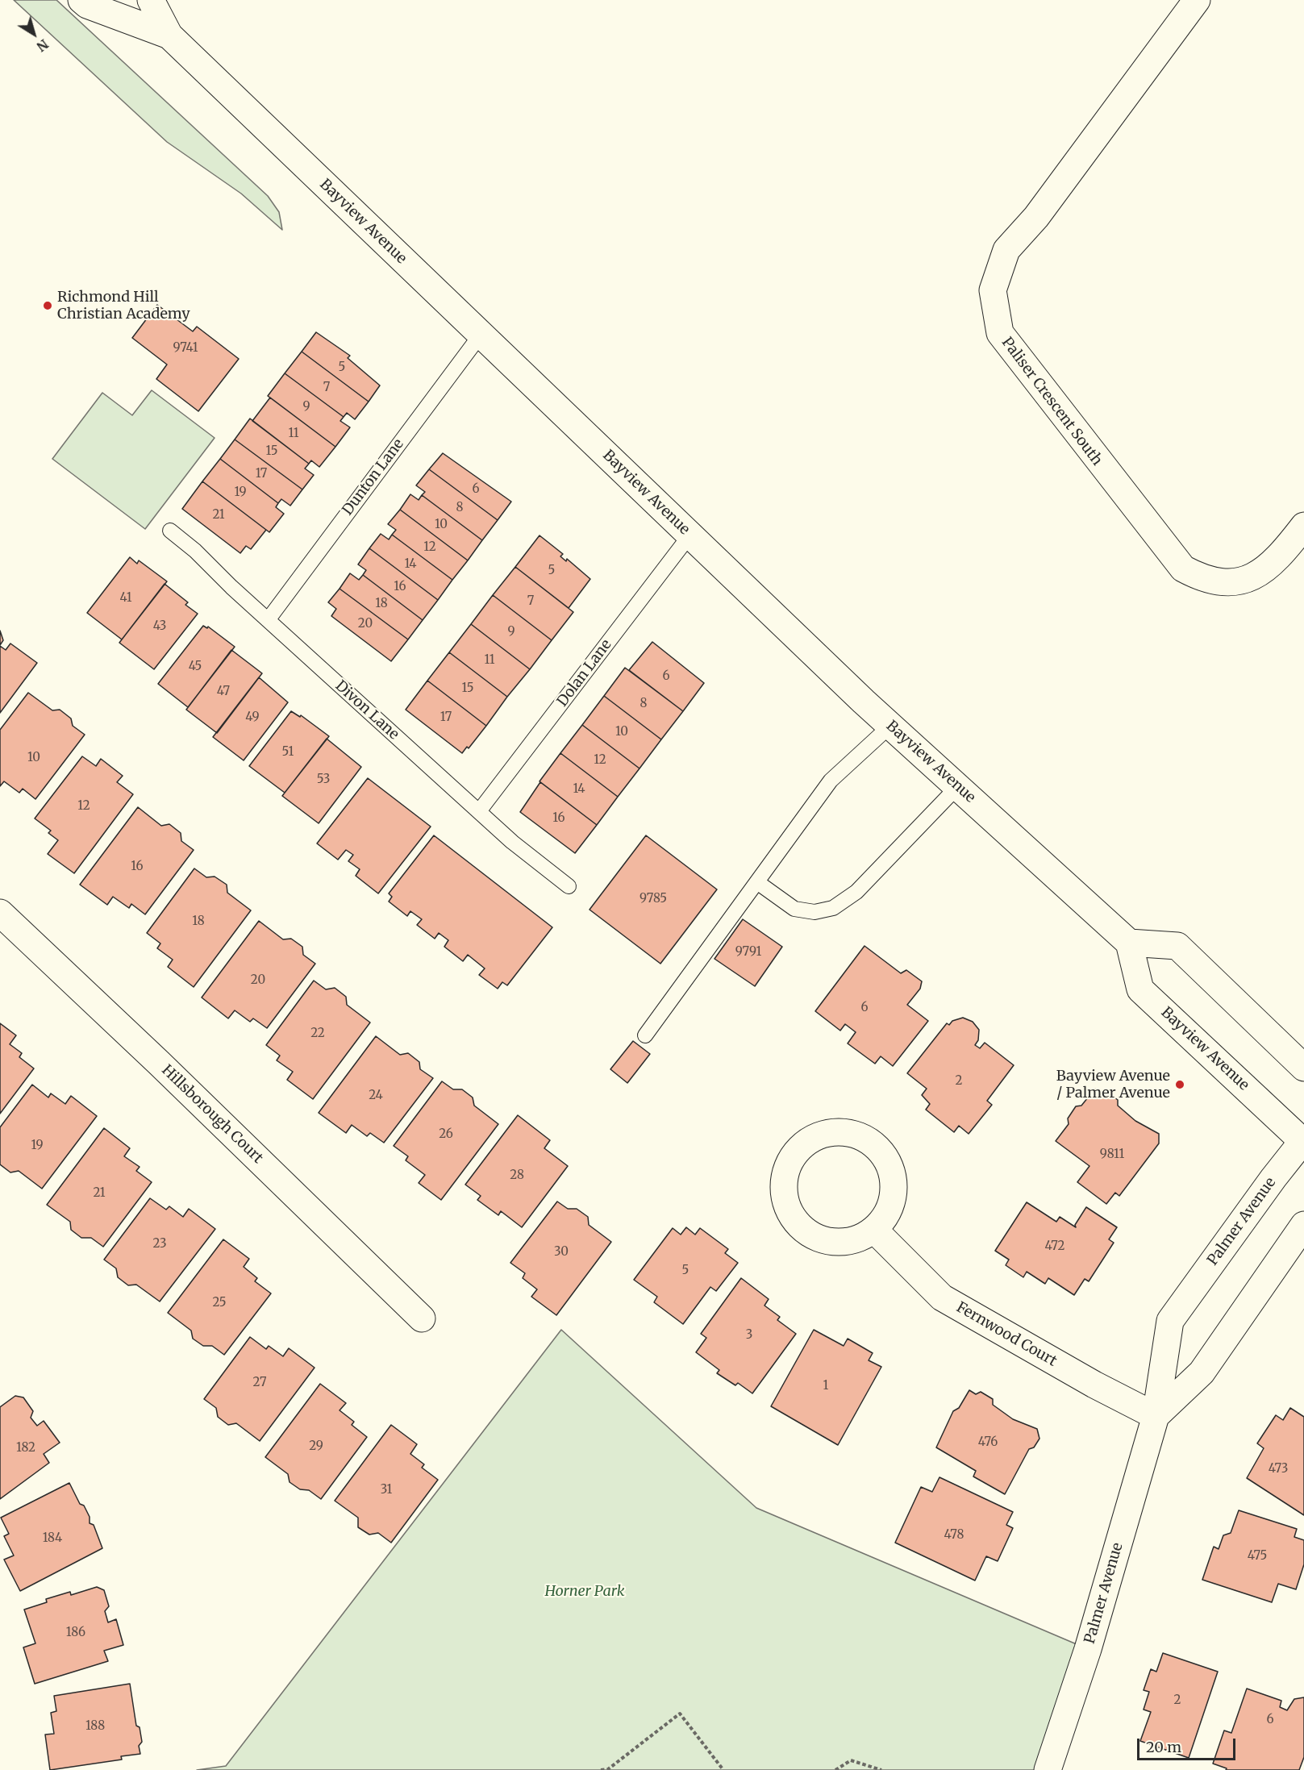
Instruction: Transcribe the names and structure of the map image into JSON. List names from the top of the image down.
{
  "streets": {
    "street": [
      "Bayview Avenue",
      "Paliser Crescent South",
      "Hillsborough Court",
      "Palmer Avenue",
      "Fernwood Court"
    ],
    "lane": ["Dunton Lane", "Dolan Lane", "Divon Lane"]
  },
  "crossings": [
    ["Bayview Avenue", "Dunton Lane"],
    ["Bayview Avenue", "Dolan Lane"],
    ["Bayview Avenue", "Palmer Avenue"],
    ["Dunton Lane", "Divon Lane"],
    ["Dolan Lane", "Divon Lane"],
    ["Palmer Avenue", "Fernwood Court"]
  ],
  "parks": ["Horner Park"],
  "places": ["Richmond Hill Christian Academy", "Bayview Avenue / Palmer Avenue"],
  "house_numbers": [
    "9741",
    "5",
    "7",
    "9",
    "11",
    "15",
    "17",
    "6",
    "19",
    "8",
    "21",
    "10",
    "12",
    "14",
    "5",
    "16",
    "41",
    "7",
    "18",
    "20",
    "43",
    "9",
    "11",
    "45",
    "6",
    "15",
    "47",
    "8",
    "49",
    "17",
    "10",
    "51",
    "10",
    "12",
    "53",
    "14",
    "12",
    "16",
    "16",
    "9785",
    "18",
    "9791",
    "20",
    "6",
    "22",
    "2",
    "24",
    "26",
    "19",
    "9811",
    "28",
    "21",
    "23",
    "472",
    "30",
    "5",
    "25",
    "3",
    "27",
    "1",
    "476",
    "29",
    "182",
    "473",
    "31",
    "478",
    "184",
    "475",
    "186",
    "2",
    "6",
    "188"
  ],
  "scale_bar": "20 m",
  "north": "bottom right"
}
